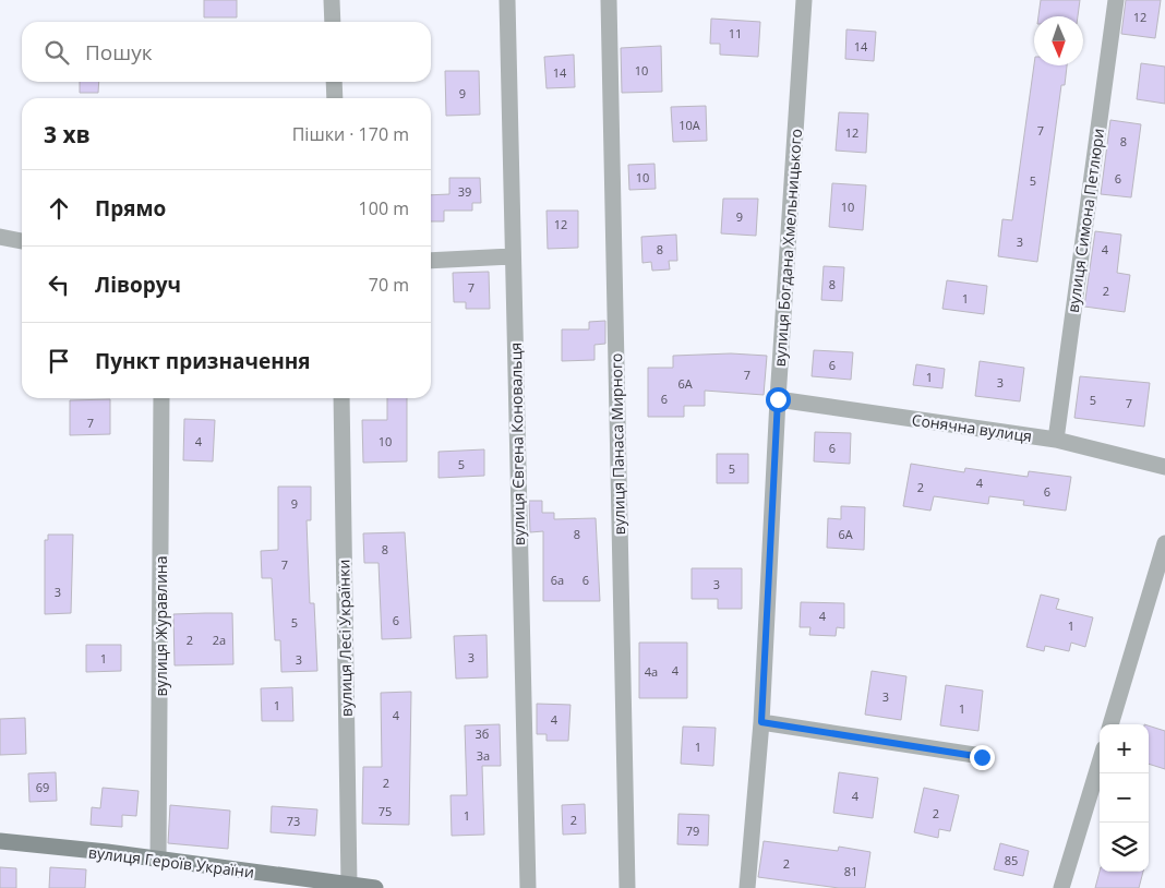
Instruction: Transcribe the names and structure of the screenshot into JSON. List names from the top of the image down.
{
  "streets": {
    "street": [
      "вулиця Симона Петлюри",
      "вулиця Богдана Хмельницького",
      "Сонячна вулиця",
      "вулиця Євгена Коновальця",
      "вулиця Панаса Мирного",
      "вулиця Журавлина",
      "вулиця Лесі Українки",
      "вулиця Героїв України"
    ]
  },
  "crossings": [
    ["вулиця Симона Петлюри", "Сонячна вулиця"],
    ["вулиця Богдана Хмельницького", "Сонячна вулиця"],
    ["вулиця Журавлина", "вулиця Героїв України"],
    ["вулиця Лесі Українки", "вулиця Героїв України"]
  ],
  "house_numbers": [
    "12",
    "11",
    "14",
    "10",
    "14",
    "9",
    "10А",
    "7",
    "12",
    "8",
    "10",
    "6",
    "5",
    "39",
    "10",
    "9",
    "12",
    "3",
    "8",
    "4",
    "8",
    "7",
    "2",
    "1",
    "6",
    "7",
    "1",
    "3",
    "6А",
    "6",
    "5",
    "7",
    "7",
    "4",
    "10",
    "6",
    "5",
    "5",
    "4",
    "2",
    "6",
    "9",
    "8",
    "6А",
    "8",
    "7",
    "6а",
    "6",
    "3",
    "3",
    "4",
    "6",
    "5",
    "1",
    "2",
    "2а",
    "3",
    "1",
    "3",
    "4",
    "4а",
    "3",
    "1",
    "1",
    "4",
    "4",
    "3б",
    "1",
    "3а",
    "2",
    "69",
    "4",
    "75",
    "2",
    "1",
    "2",
    "73",
    "79",
    "85",
    "2",
    "81"
  ],
  "north": "bottom",
  "page": {
    "search": "Пошук",
    "heading": ["3 хв", "Пішки · 170 m"],
    "list": [
      ["Прямо", "100 m"],
      ["Ліворуч", "70 m"],
      "Пункт призначення"
    ],
    "map_buttons": ["+", "−"]
  }
}
